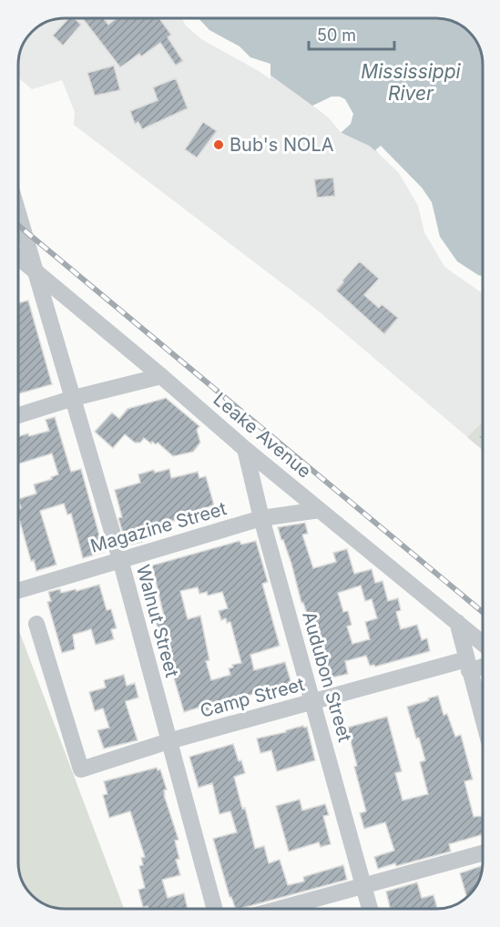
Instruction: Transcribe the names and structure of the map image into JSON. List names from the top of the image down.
{
  "streets": {
    "street": [
      "Leake Avenue",
      "Magazine Street",
      "Walnut Street",
      "Audubon Street",
      "Camp Street"
    ]
  },
  "crossings": [
    ["Leake Avenue", "Magazine Street"],
    ["Leake Avenue", "Walnut Street"],
    ["Leake Avenue", "Audubon Street"],
    ["Magazine Street", "Walnut Street"],
    ["Magazine Street", "Audubon Street"],
    ["Walnut Street", "Camp Street"],
    ["Audubon Street", "Camp Street"]
  ],
  "water": ["Mississippi River"],
  "places": ["Bub's NOLA"],
  "scale_bar": "50 m"
}
